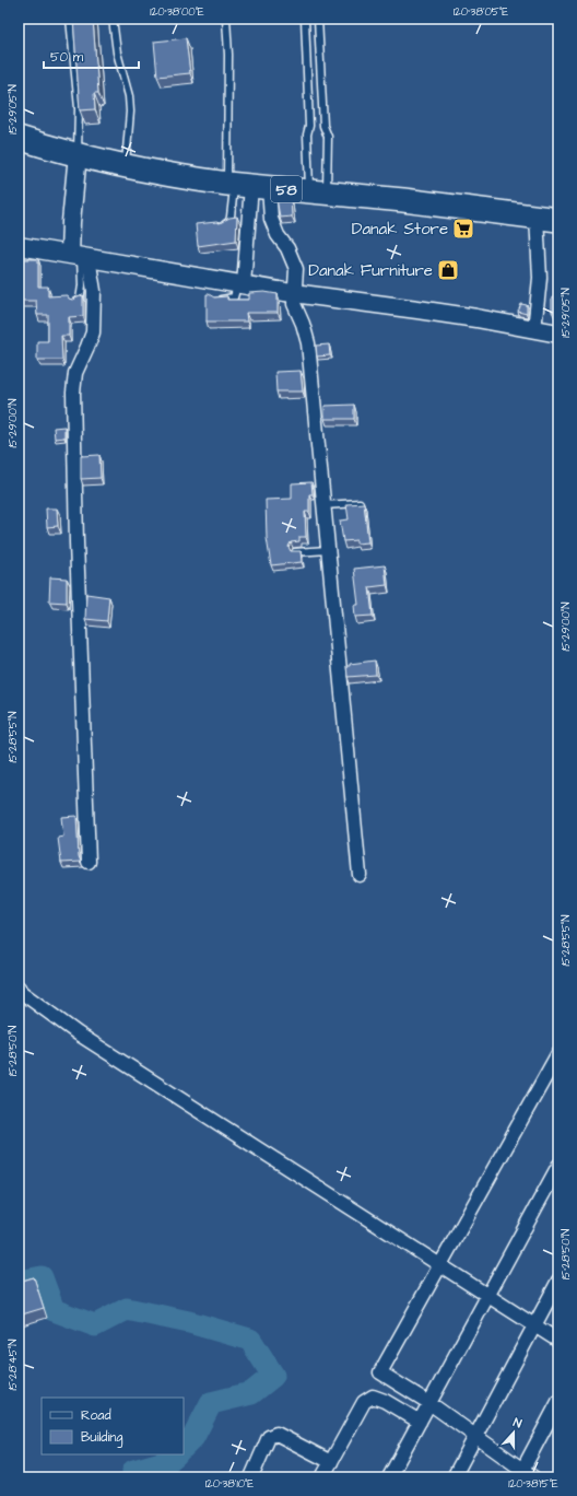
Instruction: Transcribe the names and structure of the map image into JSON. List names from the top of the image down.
{
  "streets": {
    "highway": ["58"]
  },
  "places": {
    "supermarket": ["Danak Store"],
    "shop": ["Danak Furniture"]
  },
  "legend": ["Road", "Building"],
  "scale_bar": "50 m",
  "north": "top",
  "coordinates": [
    "120°38'00\"E",
    "120°38'05\"E",
    "15°29'05\"N",
    "15°29'00\"N",
    "15°28'55\"N",
    "15°28'50\"N",
    "15°28'45\"N",
    "120°38'10\"E",
    "120°38'15\"E"
  ]
}
